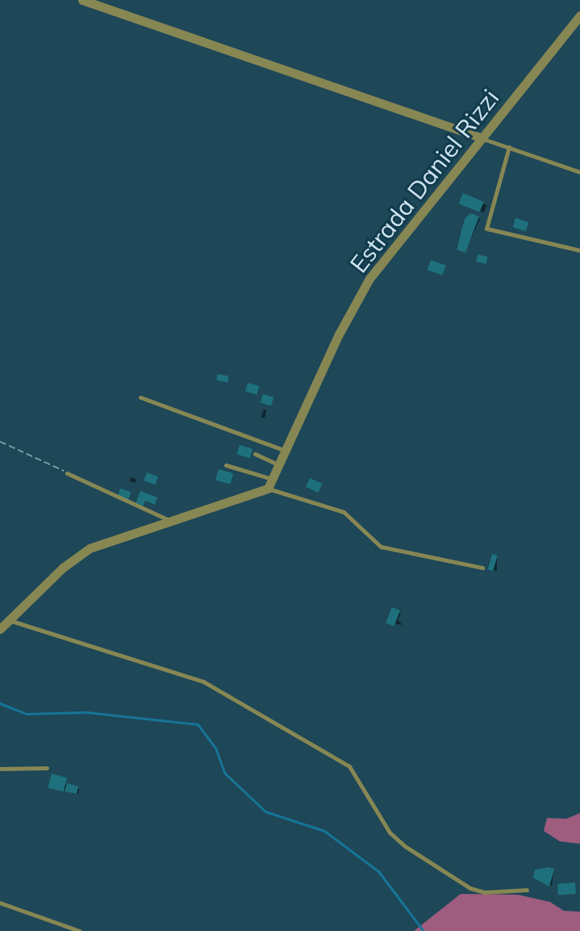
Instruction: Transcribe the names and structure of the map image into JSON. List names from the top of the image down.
{
  "streets": {
    "street": ["Estrada Daniel Rizzi"]
  }
}
